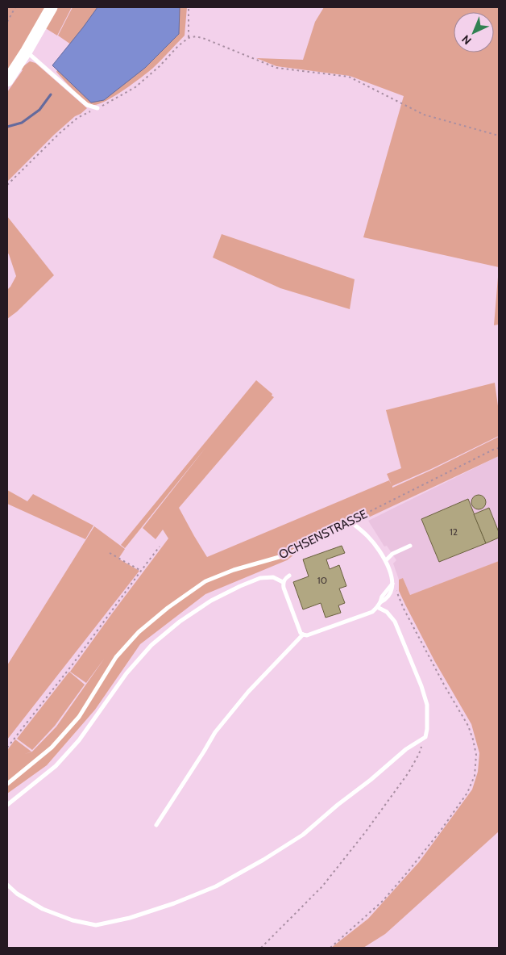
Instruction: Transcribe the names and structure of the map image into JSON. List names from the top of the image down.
{
  "streets": {
    "lane": ["OCHSENSTRASSE"]
  },
  "house_numbers": ["12", "10"],
  "north": "bottom left"
}
